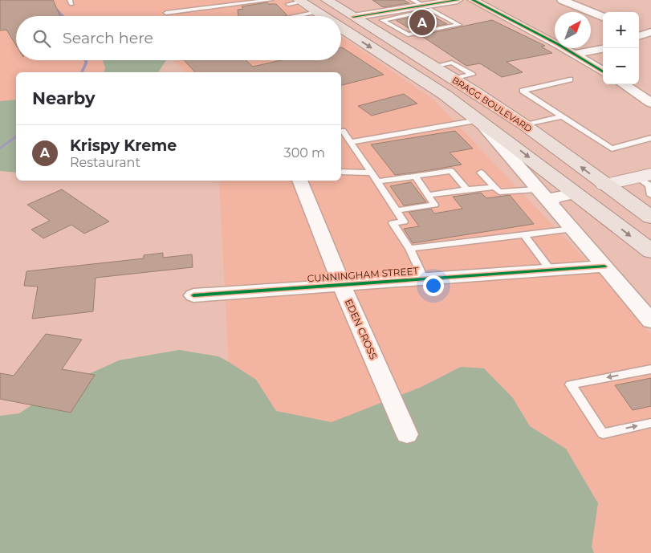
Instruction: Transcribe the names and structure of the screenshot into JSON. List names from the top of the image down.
{
  "streets": {
    "main road": ["BRAGG BOULEVARD"],
    "street": ["CUNNINGHAM STREET", "EDEN CROSS"]
  },
  "crossings": [
    ["CUNNINGHAM STREET", "EDEN CROSS"]
  ],
  "north": "top right",
  "page": {
    "pins": "A",
    "map_buttons": ["+", "−"],
    "search": "Search here",
    "heading": "Nearby",
    "list": [
      {
        "mark": "A",
        "name": "Krispy Kreme",
        "note": "Restaurant",
        "value": "300 m"
      }
    ]
  }
}
